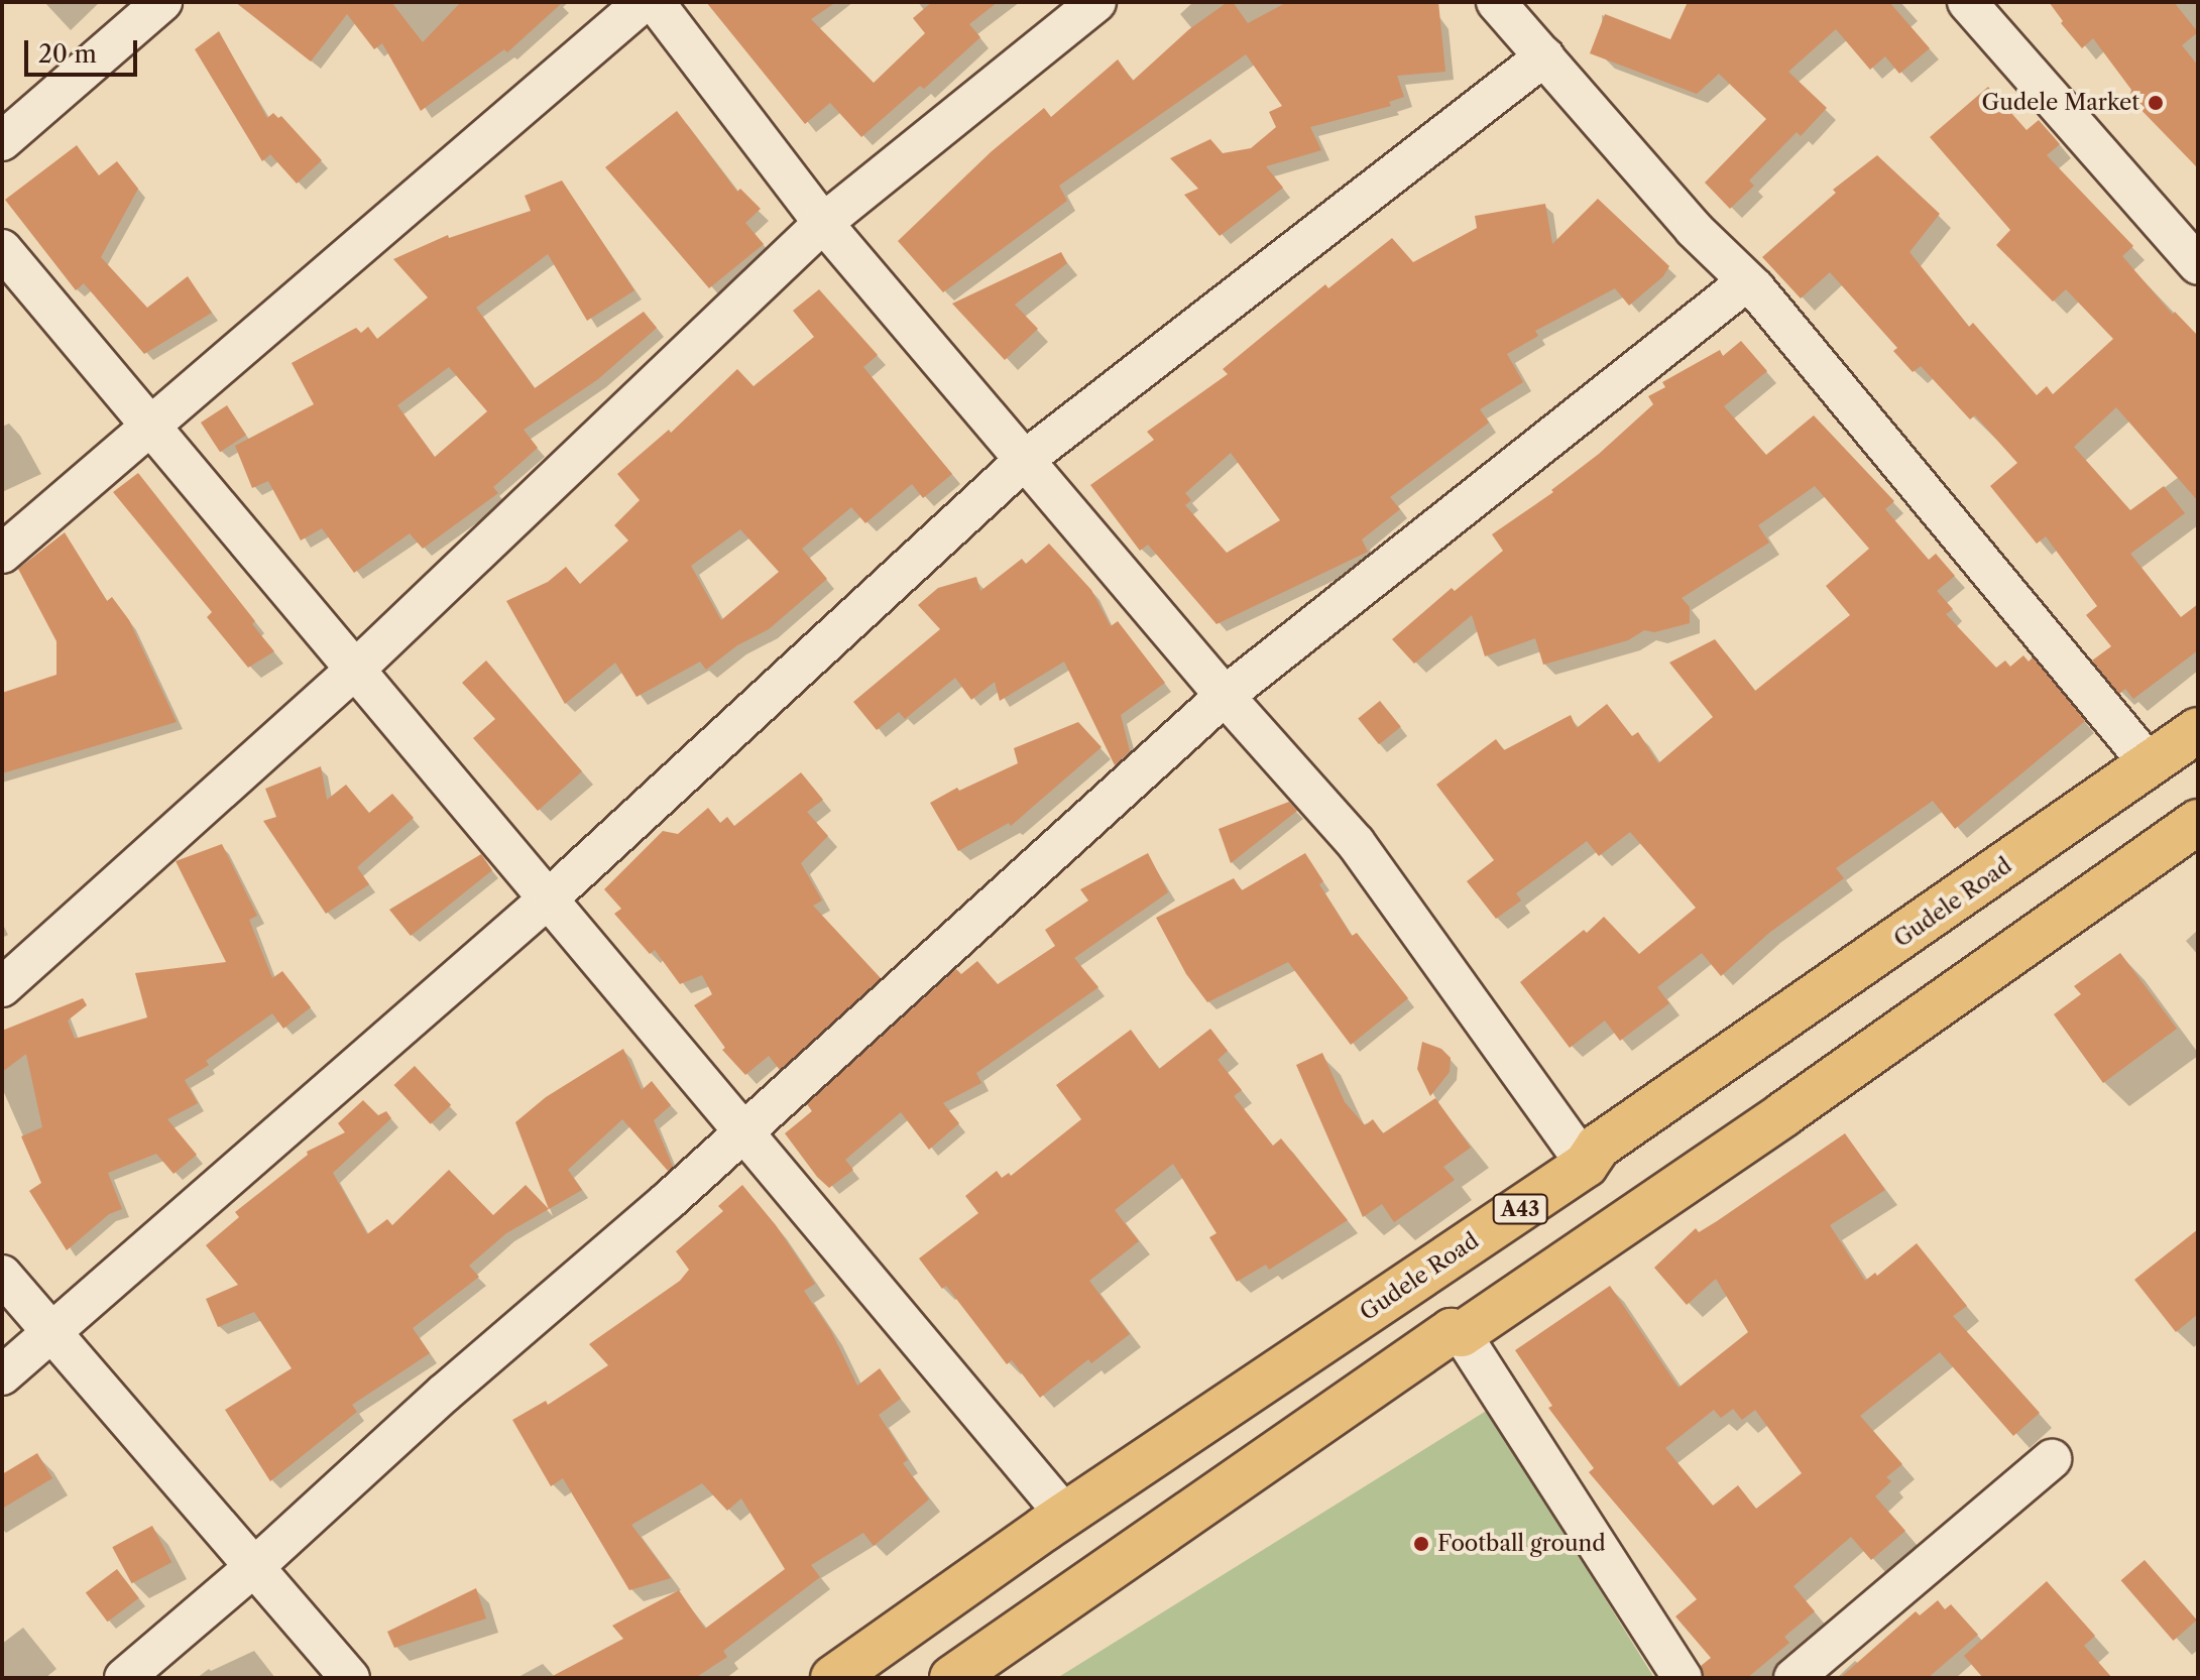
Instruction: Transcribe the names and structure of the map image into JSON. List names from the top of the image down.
{
  "streets": {
    "highway": ["Gudele Road", "A43"]
  },
  "places": ["Gudele Market", "Football ground"],
  "scale_bar": "20 m"
}
